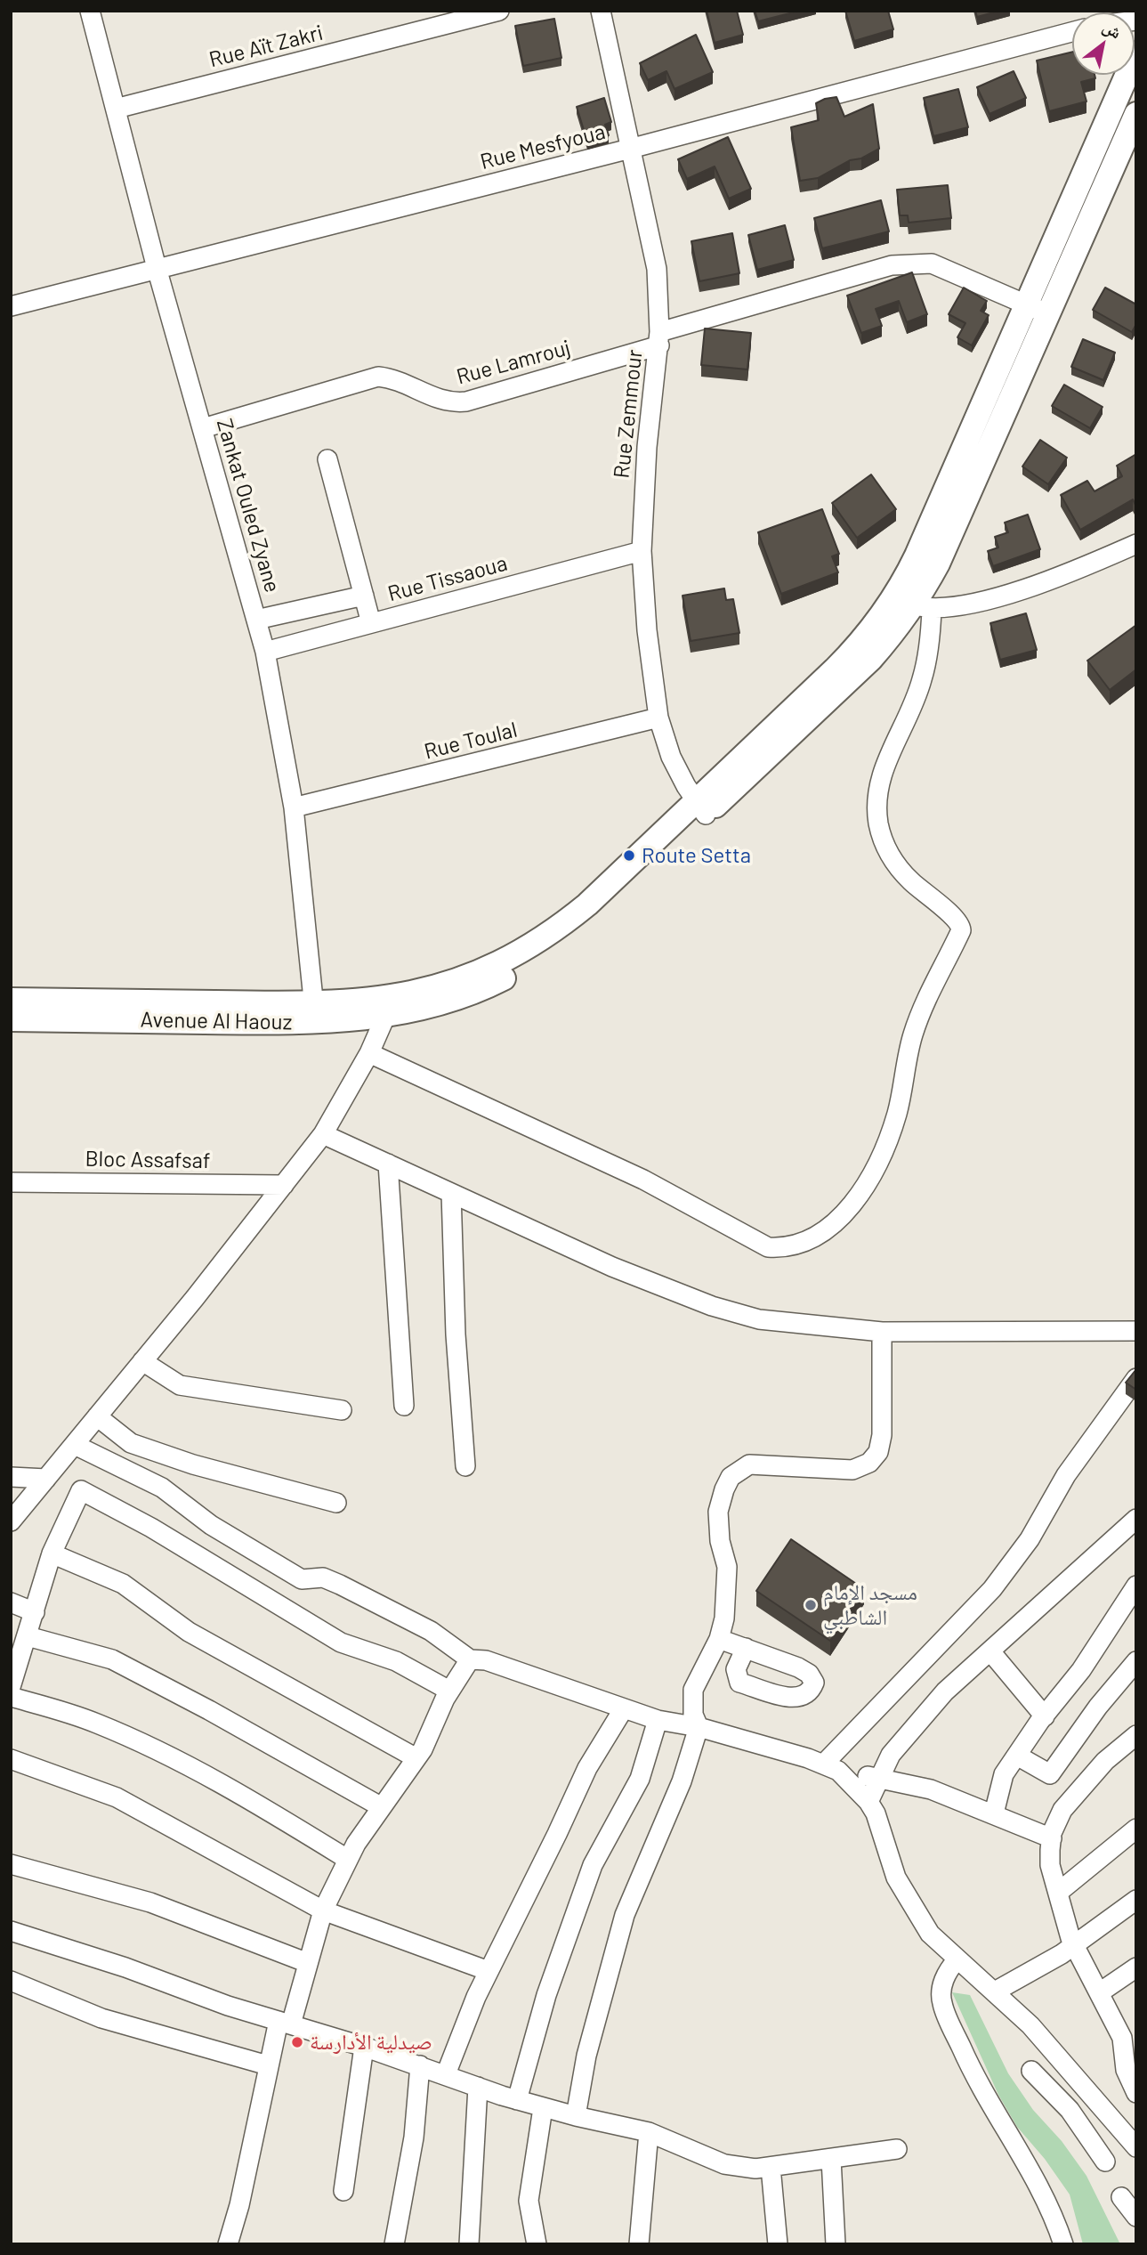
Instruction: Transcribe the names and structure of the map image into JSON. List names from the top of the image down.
{
  "streets": {
    "main road": ["Avenue Al Haouz"],
    "street": [
      "Rue Aït Zakri",
      "Rue Mesfyoua",
      "Rue Lamrouj",
      "Rue Zemmour",
      "Zankat Ouled Zyane",
      "Rue Tissaoua",
      "Rue Toulal",
      "Bloc Assafsaf"
    ]
  },
  "crossings": [
    ["Rue Aït Zakri", "Zankat Ouled Zyane"],
    ["Rue Mesfyoua", "Rue Zemmour"],
    ["Rue Mesfyoua", "Zankat Ouled Zyane"],
    ["Rue Lamrouj", "Rue Zemmour"],
    ["Rue Lamrouj", "Zankat Ouled Zyane"],
    ["Rue Zemmour", "Rue Tissaoua"],
    ["Rue Zemmour", "Rue Toulal"],
    ["Zankat Ouled Zyane", "Rue Tissaoua"],
    ["Zankat Ouled Zyane", "Rue Toulal"],
    ["Zankat Ouled Zyane", "Avenue Al Haouz"]
  ],
  "places": ["Route Setta", "مسجد الإمام الشاطبي", "صيدلية الأدارسة"],
  "north": "top right"
}
